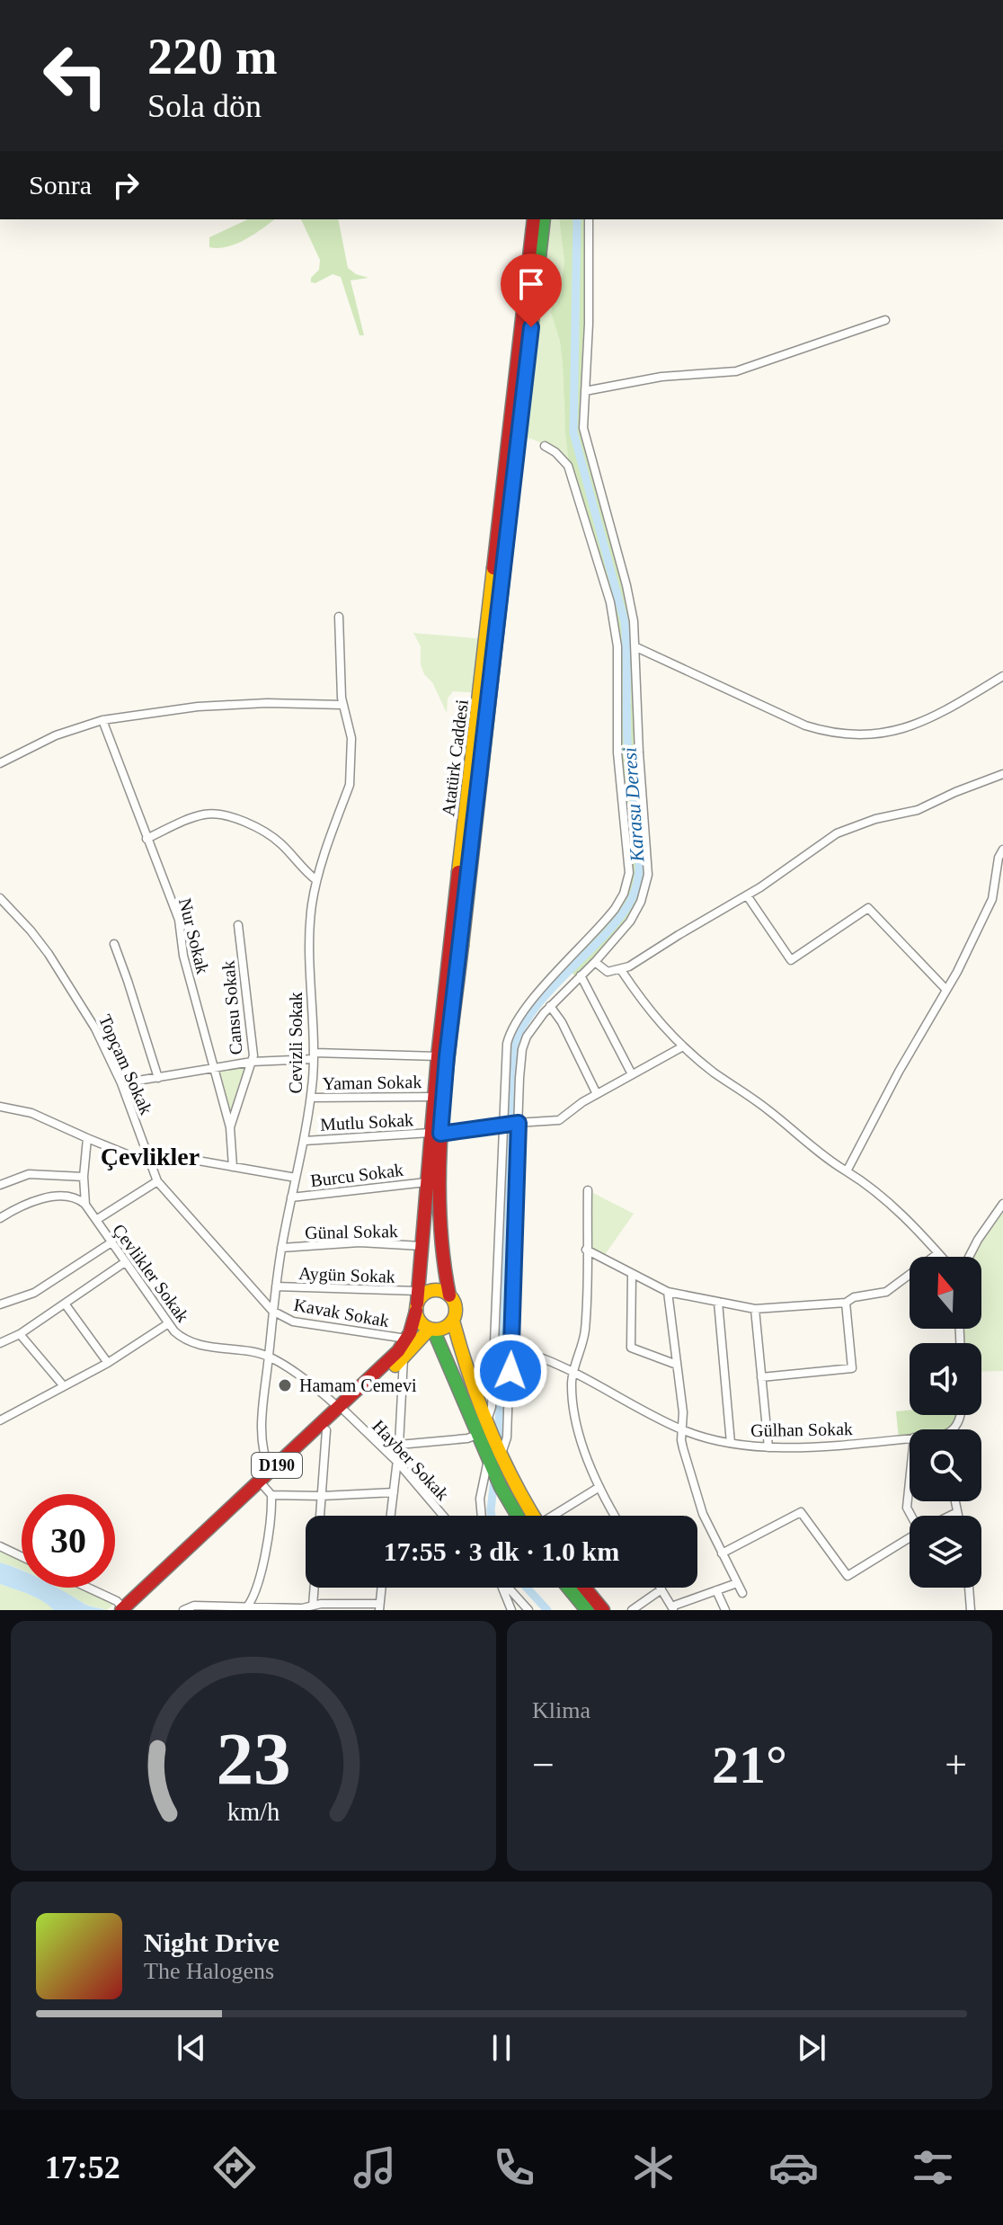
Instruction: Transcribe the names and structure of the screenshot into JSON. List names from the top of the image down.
{
  "streets": {
    "highway": ["Atatürk Caddesi", "D190"],
    "street": [
      "Nur Sokak",
      "Cansu Sokak",
      "Cevizli Sokak",
      "Topçam Sokak",
      "Yaman Sokak",
      "Mutlu Sokak",
      "Burcu Sokak",
      "Günal Sokak",
      "Çevlikler Sokak",
      "Aygün Sokak",
      "Kavak Sokak",
      "Gülhan Sokak",
      "Hayber Sokak"
    ]
  },
  "crossings": [
    ["Atatürk Caddesi", "Yaman Sokak"],
    ["Atatürk Caddesi", "Mutlu Sokak"],
    ["Atatürk Caddesi", "Burcu Sokak"],
    ["Atatürk Caddesi", "Günal Sokak"],
    ["Atatürk Caddesi", "Aygün Sokak"],
    ["Atatürk Caddesi", "D190"],
    ["Nur Sokak", "Cansu Sokak"],
    ["Cevizli Sokak", "Topçam Sokak"],
    ["Cevizli Sokak", "Yaman Sokak"],
    ["Cevizli Sokak", "Mutlu Sokak"],
    ["Cevizli Sokak", "Burcu Sokak"],
    ["Cevizli Sokak", "Günal Sokak"],
    ["Cevizli Sokak", "Çevlikler Sokak"],
    ["Cevizli Sokak", "Aygün Sokak"],
    ["Cevizli Sokak", "Kavak Sokak"],
    ["Cevizli Sokak", "Hayber Sokak"],
    ["Cevizli Sokak", "D190"],
    ["Topçam Sokak", "Kavak Sokak"],
    ["Çevlikler Sokak", "Hayber Sokak"],
    ["Aygün Sokak", "D190"],
    ["Kavak Sokak", "D190"],
    ["Hayber Sokak", "D190"]
  ],
  "districts": ["Çevlikler"],
  "water": ["Karasu Deresi"],
  "places": ["Hamam Cemevi"],
  "north": "top",
  "page": {
    "turn": ["220 m", "Sola dön"],
    "then": "Sonra",
    "limit": "30",
    "trip": "17:55 · 3 dk · 1.0 km",
    "tile": "Klima",
    "heat": ["−", "21°", "+"],
    "song": ["Night Drive", "The Halogens"],
    "tabs": "17:52",
    "gauge": ["23", "km/h"]
  }
}
